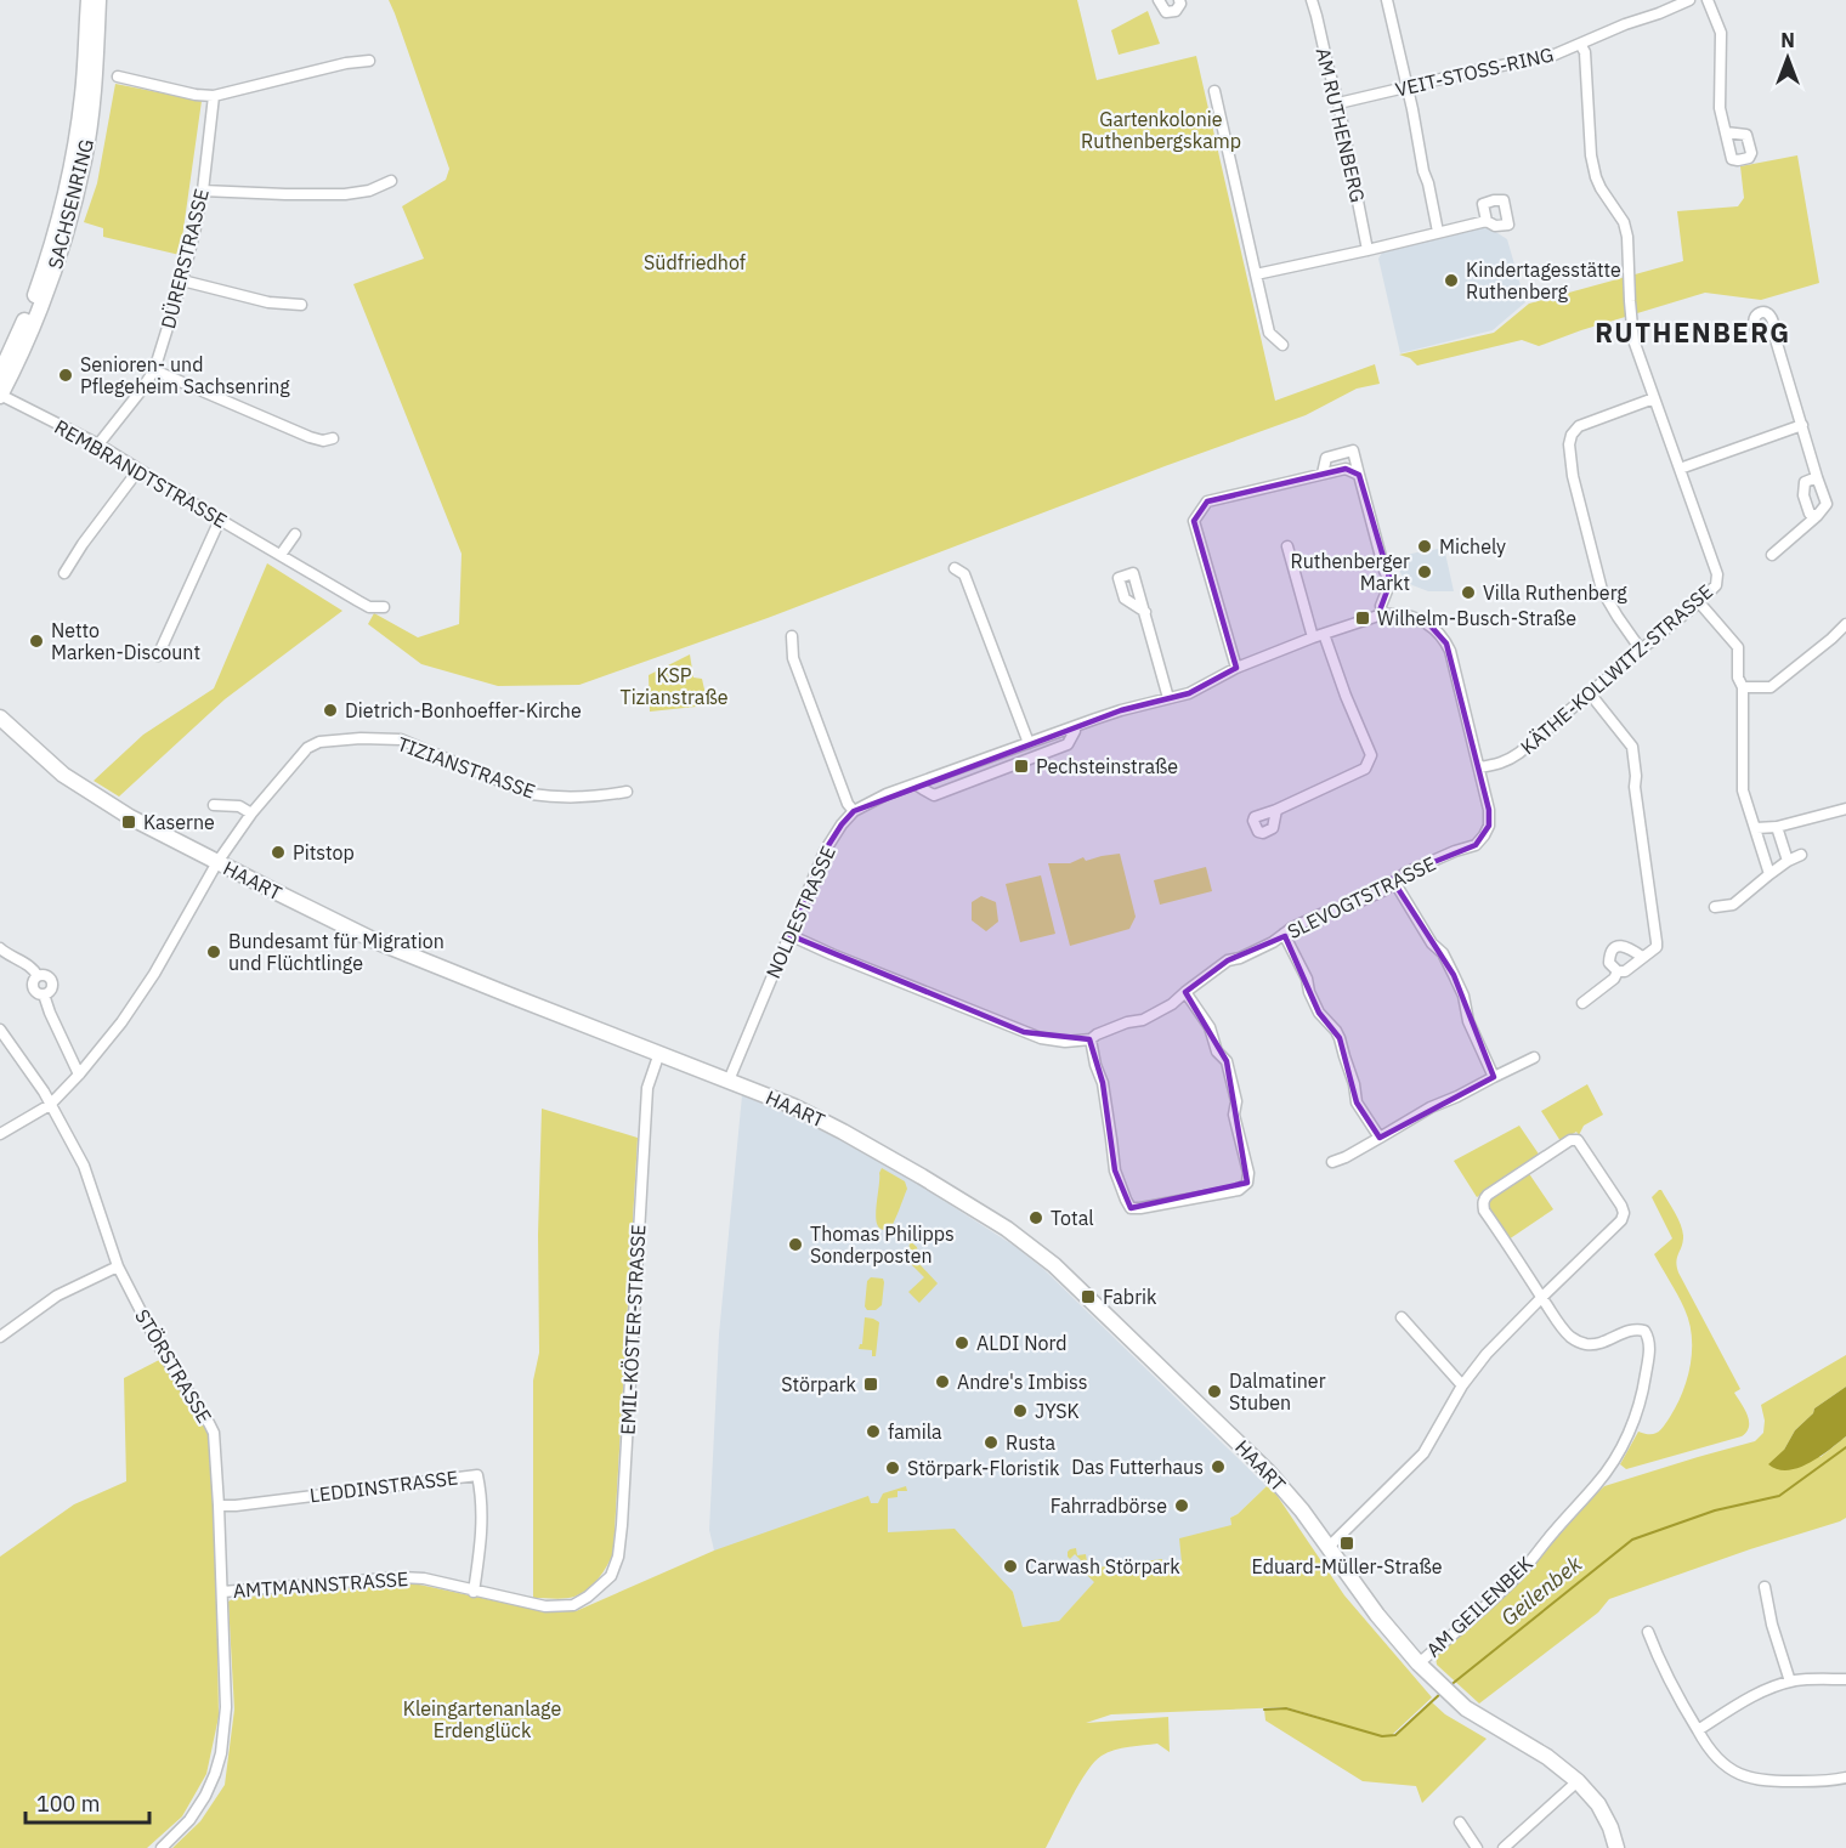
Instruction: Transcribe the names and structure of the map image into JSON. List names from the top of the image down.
{
  "streets": {
    "main road": ["SACHSENRING", "HAART"],
    "street": [
      "VEIT-STOSS-RING",
      "AM RUTHENBERG",
      "DÜRERSTRASSE",
      "REMBRANDTSTRASSE",
      "KÄTHE-KOLLWITZ-STRASSE",
      "TIZIANSTRASSE",
      "SLEVOGTSTRASSE",
      "NOLDESTRASSE",
      "EMIL-KÖSTER-STRASSE",
      "STÖRSTRASSE",
      "LEDDINSTRASSE",
      "AMTMANNSTRASSE",
      "AM GEILENBEK"
    ]
  },
  "crossings": [
    ["VEIT-STOSS-RING", "AM RUTHENBERG"],
    ["VEIT-STOSS-RING", "KÄTHE-KOLLWITZ-STRASSE"],
    ["SACHSENRING", "REMBRANDTSTRASSE"],
    ["DÜRERSTRASSE", "REMBRANDTSTRASSE"],
    ["KÄTHE-KOLLWITZ-STRASSE", "SLEVOGTSTRASSE"],
    ["TIZIANSTRASSE", "HAART"],
    ["TIZIANSTRASSE", "STÖRSTRASSE"],
    ["HAART", "NOLDESTRASSE"],
    ["HAART", "EMIL-KÖSTER-STRASSE"],
    ["HAART", "AM GEILENBEK"],
    ["SLEVOGTSTRASSE", "NOLDESTRASSE"],
    ["EMIL-KÖSTER-STRASSE", "AMTMANNSTRASSE"],
    ["STÖRSTRASSE", "LEDDINSTRASSE"],
    ["STÖRSTRASSE", "AMTMANNSTRASSE"],
    ["LEDDINSTRASSE", "AMTMANNSTRASSE"]
  ],
  "districts": ["RUTHENBERG"],
  "water": ["Geilenbek"],
  "parks": [
    "Gartenkolonie Ruthenbergskamp",
    "Südfriedhof",
    "KSP Tizianstraße",
    "Kleingartenanlage Erdenglück"
  ],
  "places": {
    "other": [
      "Kindertagesstätte Ruthenberg",
      "Senioren- und Pflegeheim Sachsenring",
      "Michely",
      "Ruthenberger Markt",
      "Villa Ruthenberg",
      "Netto Marken-Discount",
      "Dietrich-Bonhoeffer-Kirche",
      "Pitstop",
      "Bundesamt für Migration und Flüchtlinge",
      "Total",
      "Thomas Philipps Sonderposten",
      "ALDI Nord",
      "Andre's Imbiss",
      "Dalmatiner Stuben",
      "JYSK",
      "famila",
      "Rusta",
      "Das Futterhaus",
      "Störpark-Floristik",
      "Fahrradbörse",
      "Carwash Störpark"
    ],
    "transit": [
      "Wilhelm-Busch-Straße",
      "Pechsteinstraße",
      "Kaserne",
      "Fabrik",
      "Störpark",
      "Eduard-Müller-Straße"
    ]
  },
  "scale_bar": "100 m",
  "north": "top"
}
